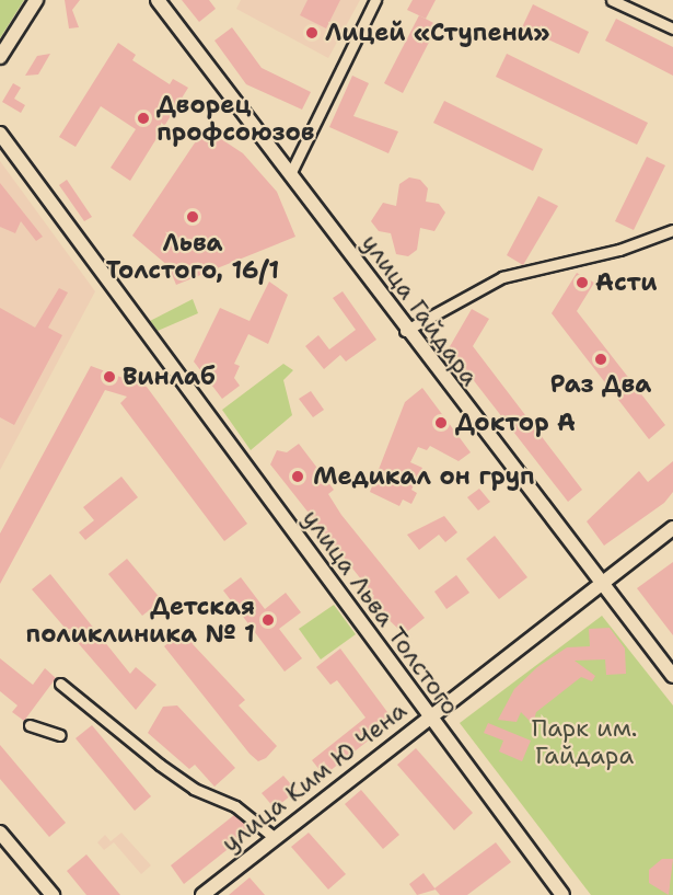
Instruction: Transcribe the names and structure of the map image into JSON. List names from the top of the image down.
{
  "streets": {
    "street": ["улица Гайдара", "улица Льва Толстого", "улица Ким Ю Чена"]
  },
  "crossings": [
    ["улица Гайдара", "улица Ким Ю Чена"],
    ["улица Льва Толстого", "улица Ким Ю Чена"]
  ],
  "parks": ["Парк им. Гайдара"],
  "places": [
    "Лицей «Ступени»",
    "Дворец профсоюзов",
    "Льва Толстого, 16/1",
    "Асти",
    "Раз Два",
    "Винлаб",
    "Доктор А",
    "Медикал он груп",
    "Детская поликлиника № 1"
  ]
}
